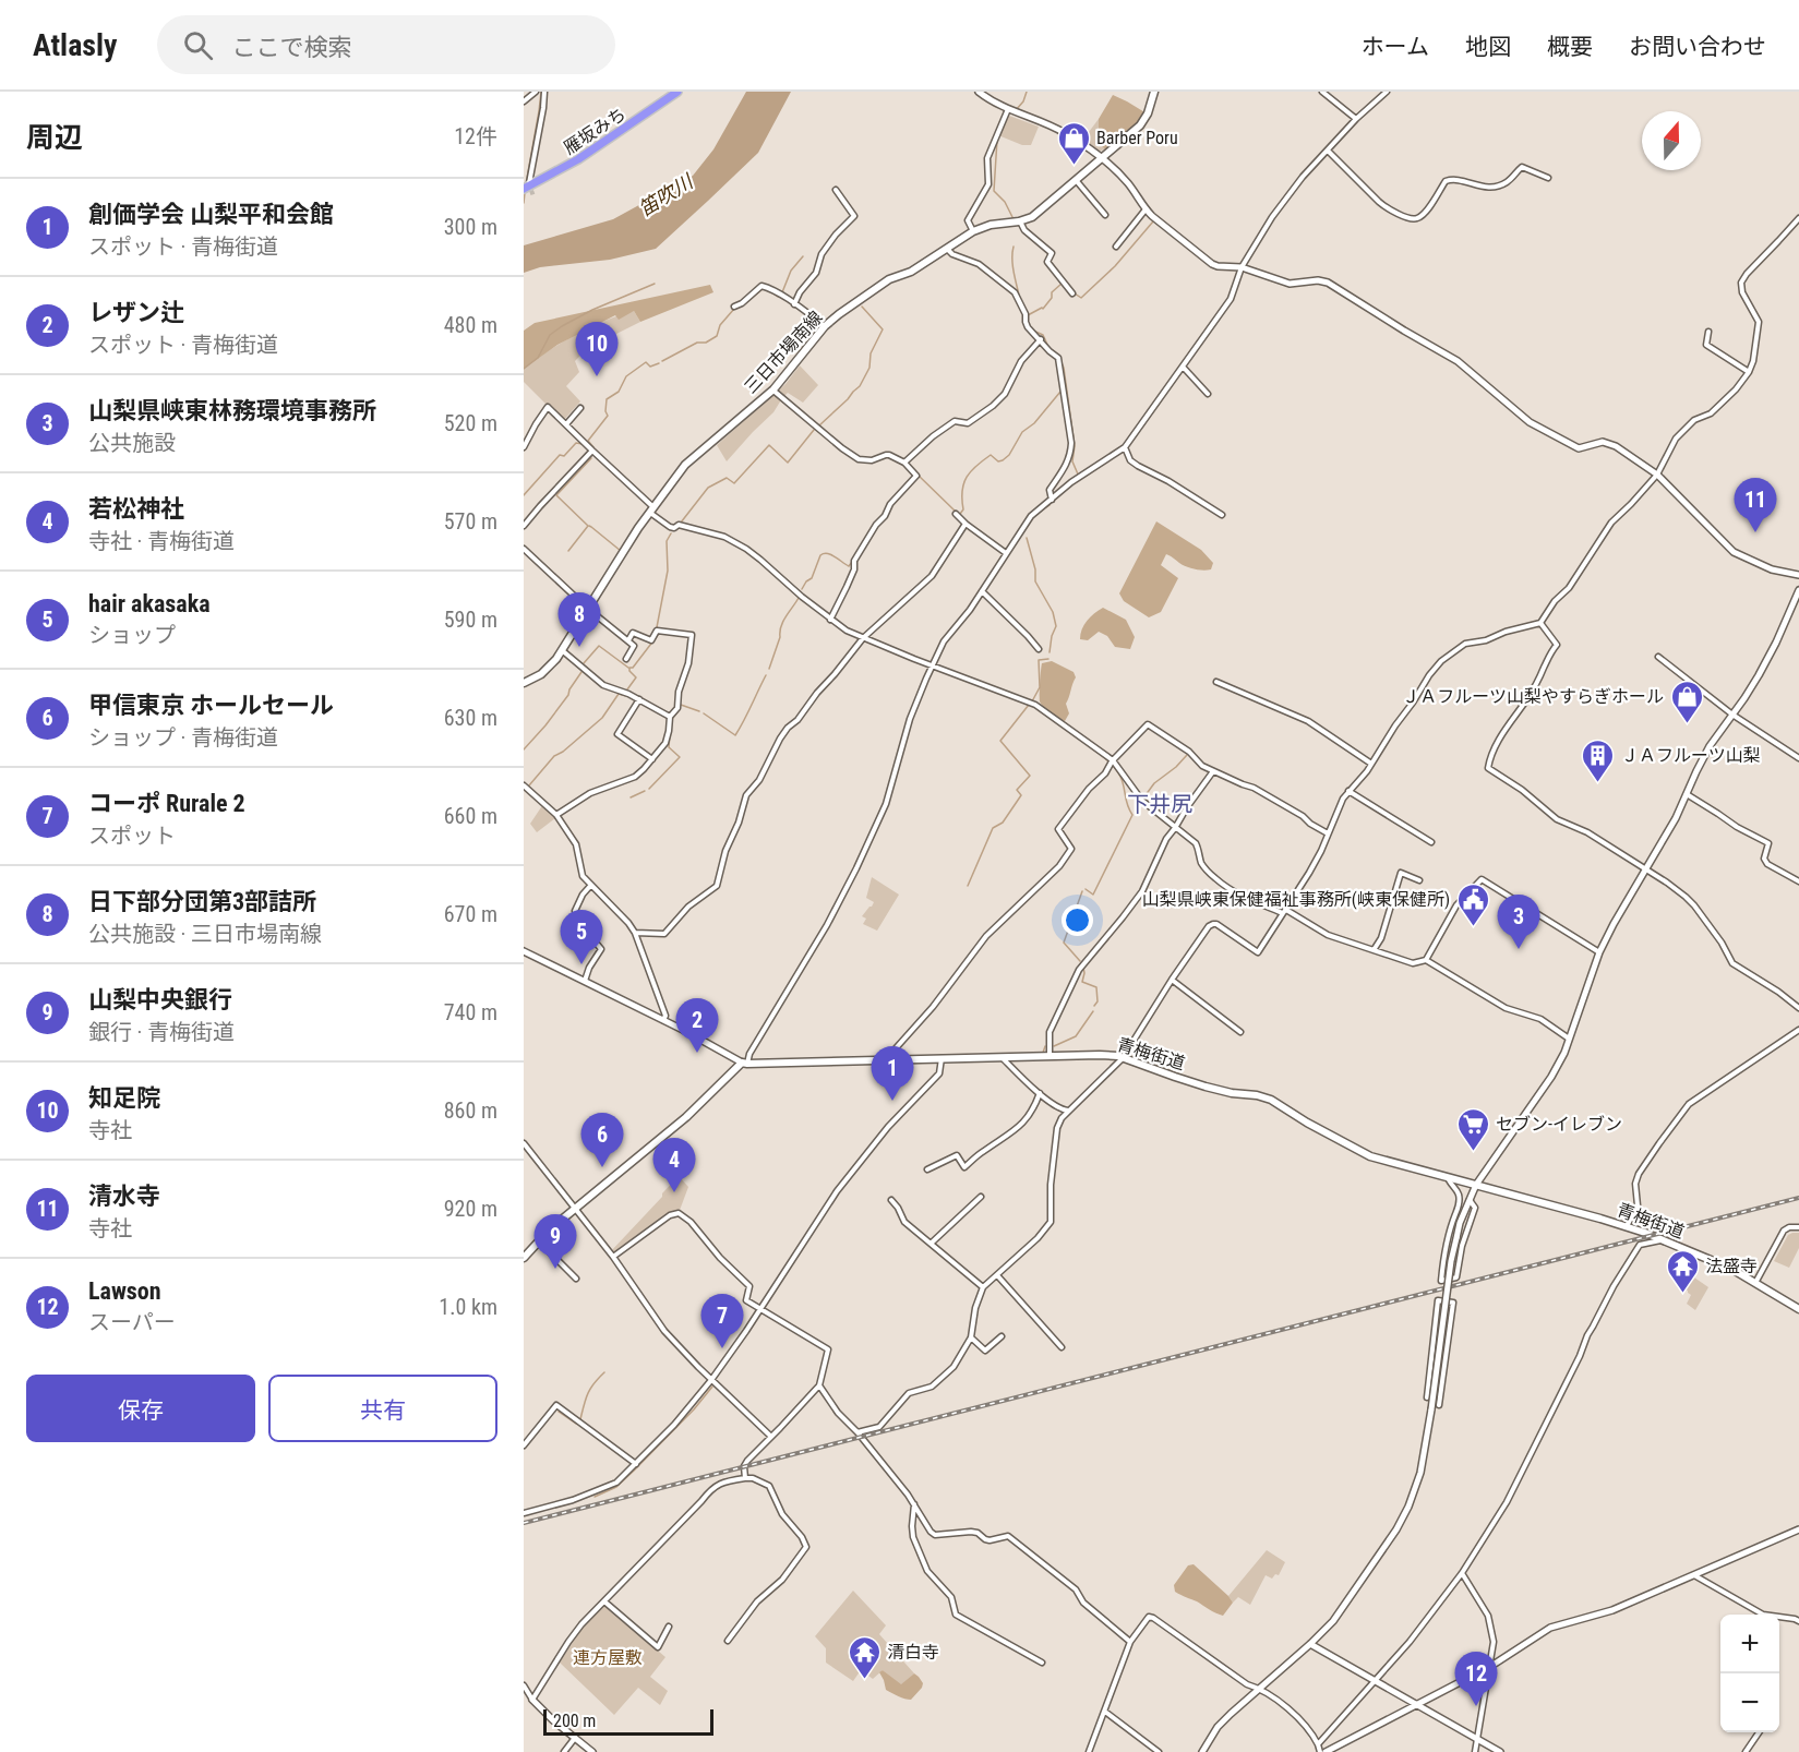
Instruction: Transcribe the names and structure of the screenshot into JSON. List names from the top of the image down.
{
  "streets": {
    "highway": ["雁坂みち"],
    "main road": ["三日市場南線", "青梅街道"]
  },
  "districts": ["下井尻"],
  "water": ["笛吹川"],
  "parks": ["連方屋敷"],
  "places": {
    "shop": ["Barber Poru", "ＪＡフルーツ山梨やすらぎホール"],
    "building": ["ＪＡフルーツ山梨"],
    "public building": ["山梨県峡東保健福祉事務所(峡東保健所)"],
    "supermarket": ["セブン-イレブン"],
    "temple": ["法盛寺", "清白寺"]
  },
  "scale_bar": "200 m",
  "north": "top",
  "page": {
    "header": "Atlasly",
    "search": "ここで検索",
    "nav": [
      "ホーム",
      "地図",
      "概要",
      "お問い合わせ"
    ],
    "heading": ["周辺", "12件"],
    "list": [
      {
        "mark": "1",
        "name": "創価学会 山梨平和会館",
        "note": "スポット · 青梅街道",
        "value": "300 m"
      },
      {
        "mark": "2",
        "name": "レザン辻",
        "note": "スポット · 青梅街道",
        "value": "480 m"
      },
      {
        "mark": "3",
        "name": "山梨県峡東林務環境事務所",
        "note": "公共施設",
        "value": "520 m"
      },
      {
        "mark": "4",
        "name": "若松神社",
        "note": "寺社 · 青梅街道",
        "value": "570 m"
      },
      {
        "mark": "5",
        "name": "hair akasaka",
        "note": "ショップ",
        "value": "590 m"
      },
      {
        "mark": "6",
        "name": "甲信東京 ホールセール",
        "note": "ショップ · 青梅街道",
        "value": "630 m"
      },
      {
        "mark": "7",
        "name": "コーポ Rurale 2",
        "note": "スポット",
        "value": "660 m"
      },
      {
        "mark": "8",
        "name": "日下部分団第3部詰所",
        "note": "公共施設 · 三日市場南線",
        "value": "670 m"
      },
      {
        "mark": "9",
        "name": "山梨中央銀行",
        "note": "銀行 · 青梅街道",
        "value": "740 m"
      },
      {
        "mark": "10",
        "name": "知足院",
        "note": "寺社",
        "value": "860 m"
      },
      {
        "mark": "11",
        "name": "清水寺",
        "note": "寺社",
        "value": "920 m"
      },
      {
        "mark": "12",
        "name": "Lawson",
        "note": "スーパー",
        "value": "1.0 km"
      }
    ],
    "pins": [
      "10",
      "11",
      "8",
      "3",
      "5",
      "2",
      "1",
      "6",
      "4",
      "9",
      "7",
      "12"
    ],
    "buttons": ["保存", "共有"],
    "map_buttons": ["+", "−"],
    "scale": "200 m"
  }
}
